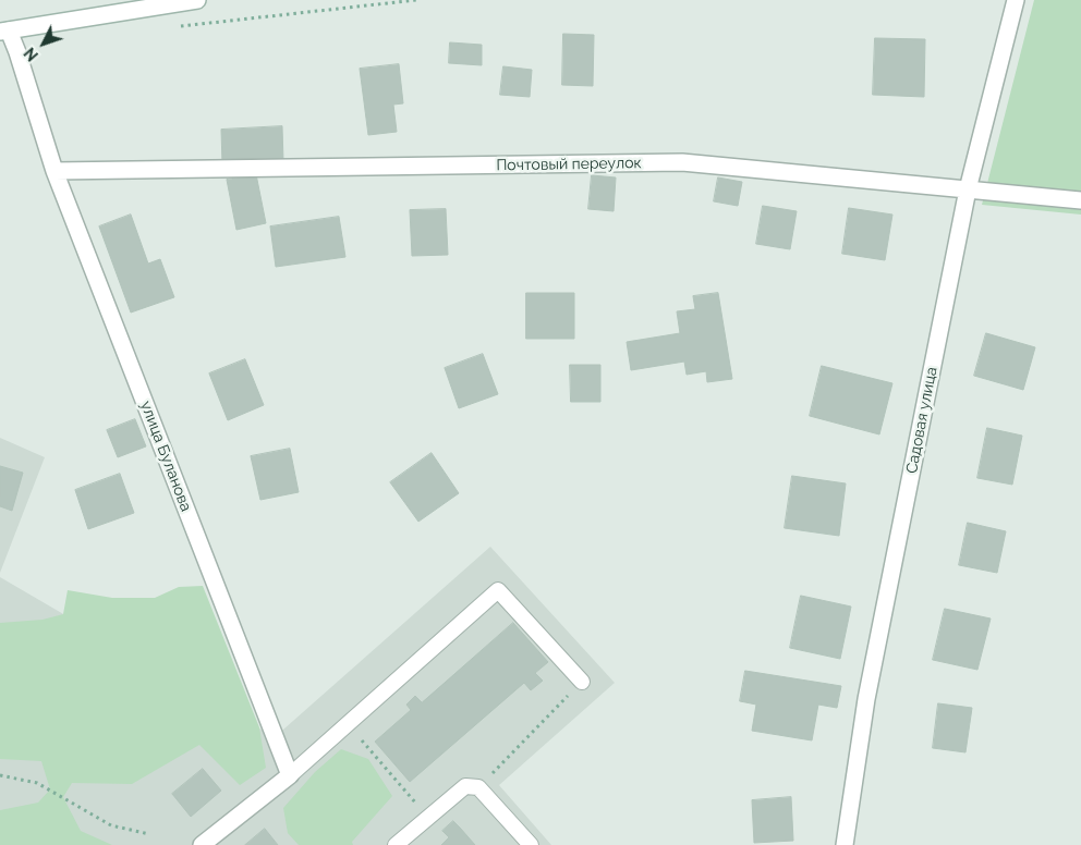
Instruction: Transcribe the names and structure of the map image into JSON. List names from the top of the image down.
{
  "streets": {
    "street": ["Почтовый переулок", "Садовая улица", "улица Буланова"]
  },
  "crossings": [
    ["Почтовый переулок", "Садовая улица"],
    ["Почтовый переулок", "улица Буланова"]
  ],
  "north": "bottom left"
}
